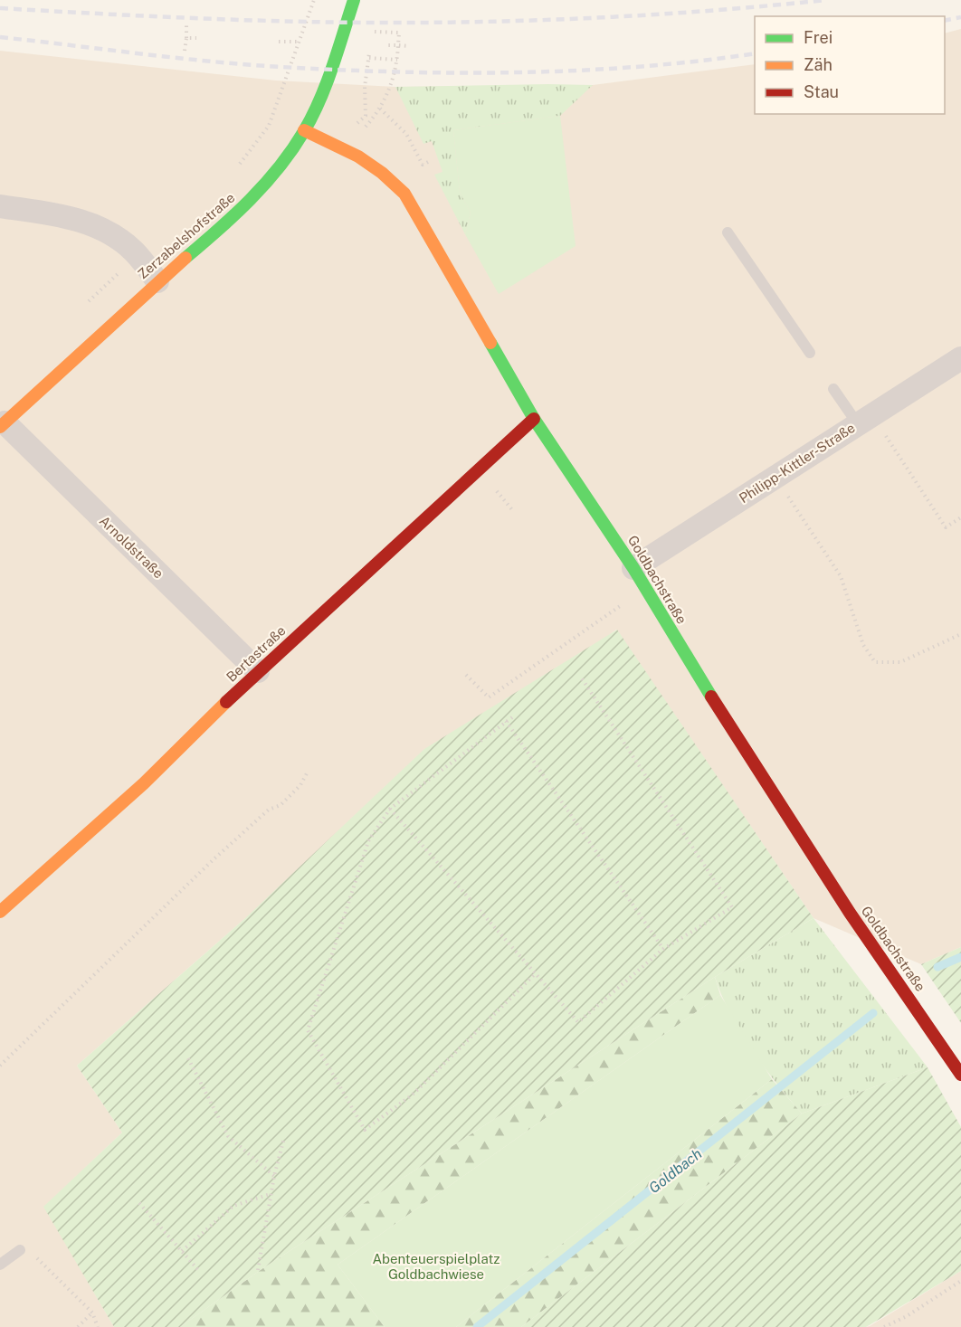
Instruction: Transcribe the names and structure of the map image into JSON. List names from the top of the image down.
{
  "streets": {
    "street": [
      "Zerzabelshofstraße",
      "Philipp-Kittler-Straße",
      "Arnoldstraße",
      "Goldbachstraße",
      "Bertastraße"
    ]
  },
  "crossings": [
    ["Zerzabelshofstraße", "Arnoldstraße"],
    ["Zerzabelshofstraße", "Goldbachstraße"],
    ["Philipp-Kittler-Straße", "Goldbachstraße"],
    ["Arnoldstraße", "Bertastraße"],
    ["Goldbachstraße", "Bertastraße"]
  ],
  "water": ["Goldbach"],
  "parks": ["Abenteuerspielplatz Goldbachwiese"],
  "legend": ["Frei", "Zäh", "Stau"]
}
